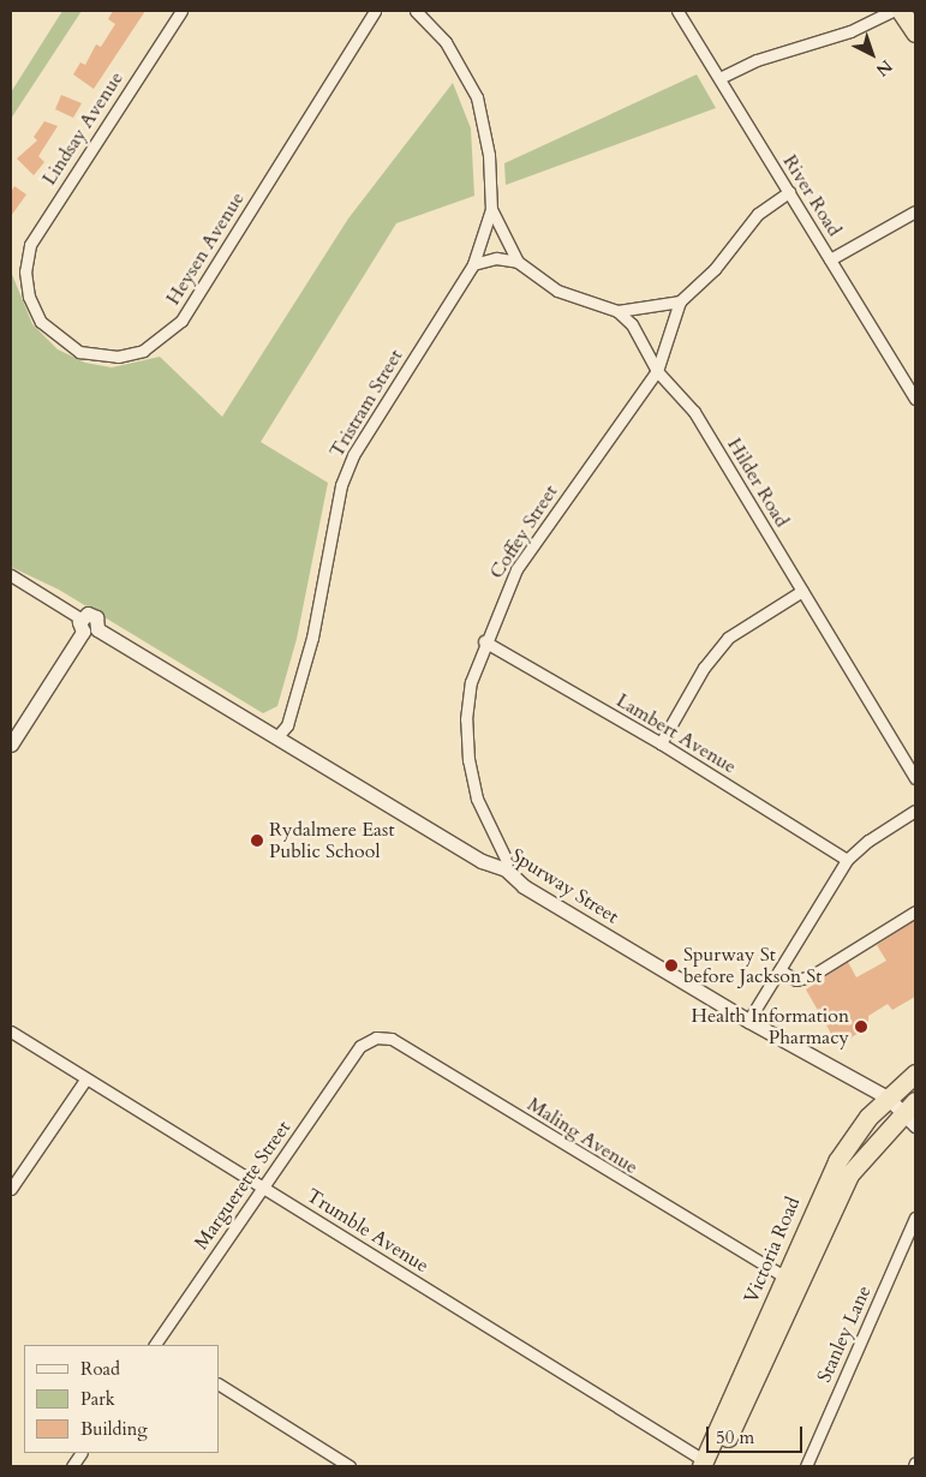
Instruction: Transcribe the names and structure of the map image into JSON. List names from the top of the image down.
{
  "streets": {
    "highway": ["Victoria Road"],
    "street": [
      "Lindsay Avenue",
      "River Road",
      "Heysen Avenue",
      "Tristram Street",
      "Hilder Road",
      "Coffey Street",
      "Lambert Avenue",
      "Spurway Street",
      "Maling Avenue",
      "Marguerette Street",
      "Trumble Avenue",
      "Stanley Lane"
    ]
  },
  "crossings": [
    ["Lindsay Avenue", "Heysen Avenue"],
    ["River Road", "Coffey Street"],
    ["Tristram Street", "Hilder Road"],
    ["Tristram Street", "Spurway Street"],
    ["Hilder Road", "Coffey Street"],
    ["Coffey Street", "Lambert Avenue"],
    ["Coffey Street", "Spurway Street"],
    ["Spurway Street", "Victoria Road"],
    ["Maling Avenue", "Marguerette Street"],
    ["Maling Avenue", "Victoria Road"],
    ["Marguerette Street", "Trumble Avenue"],
    ["Trumble Avenue", "Victoria Road"]
  ],
  "places": ["Rydalmere East Public School", "Spurway St before Jackson St", "Health Information Pharmacy"],
  "legend": ["Road", "Park", "Building"],
  "scale_bar": "50 m",
  "north": "bottom right"
}
